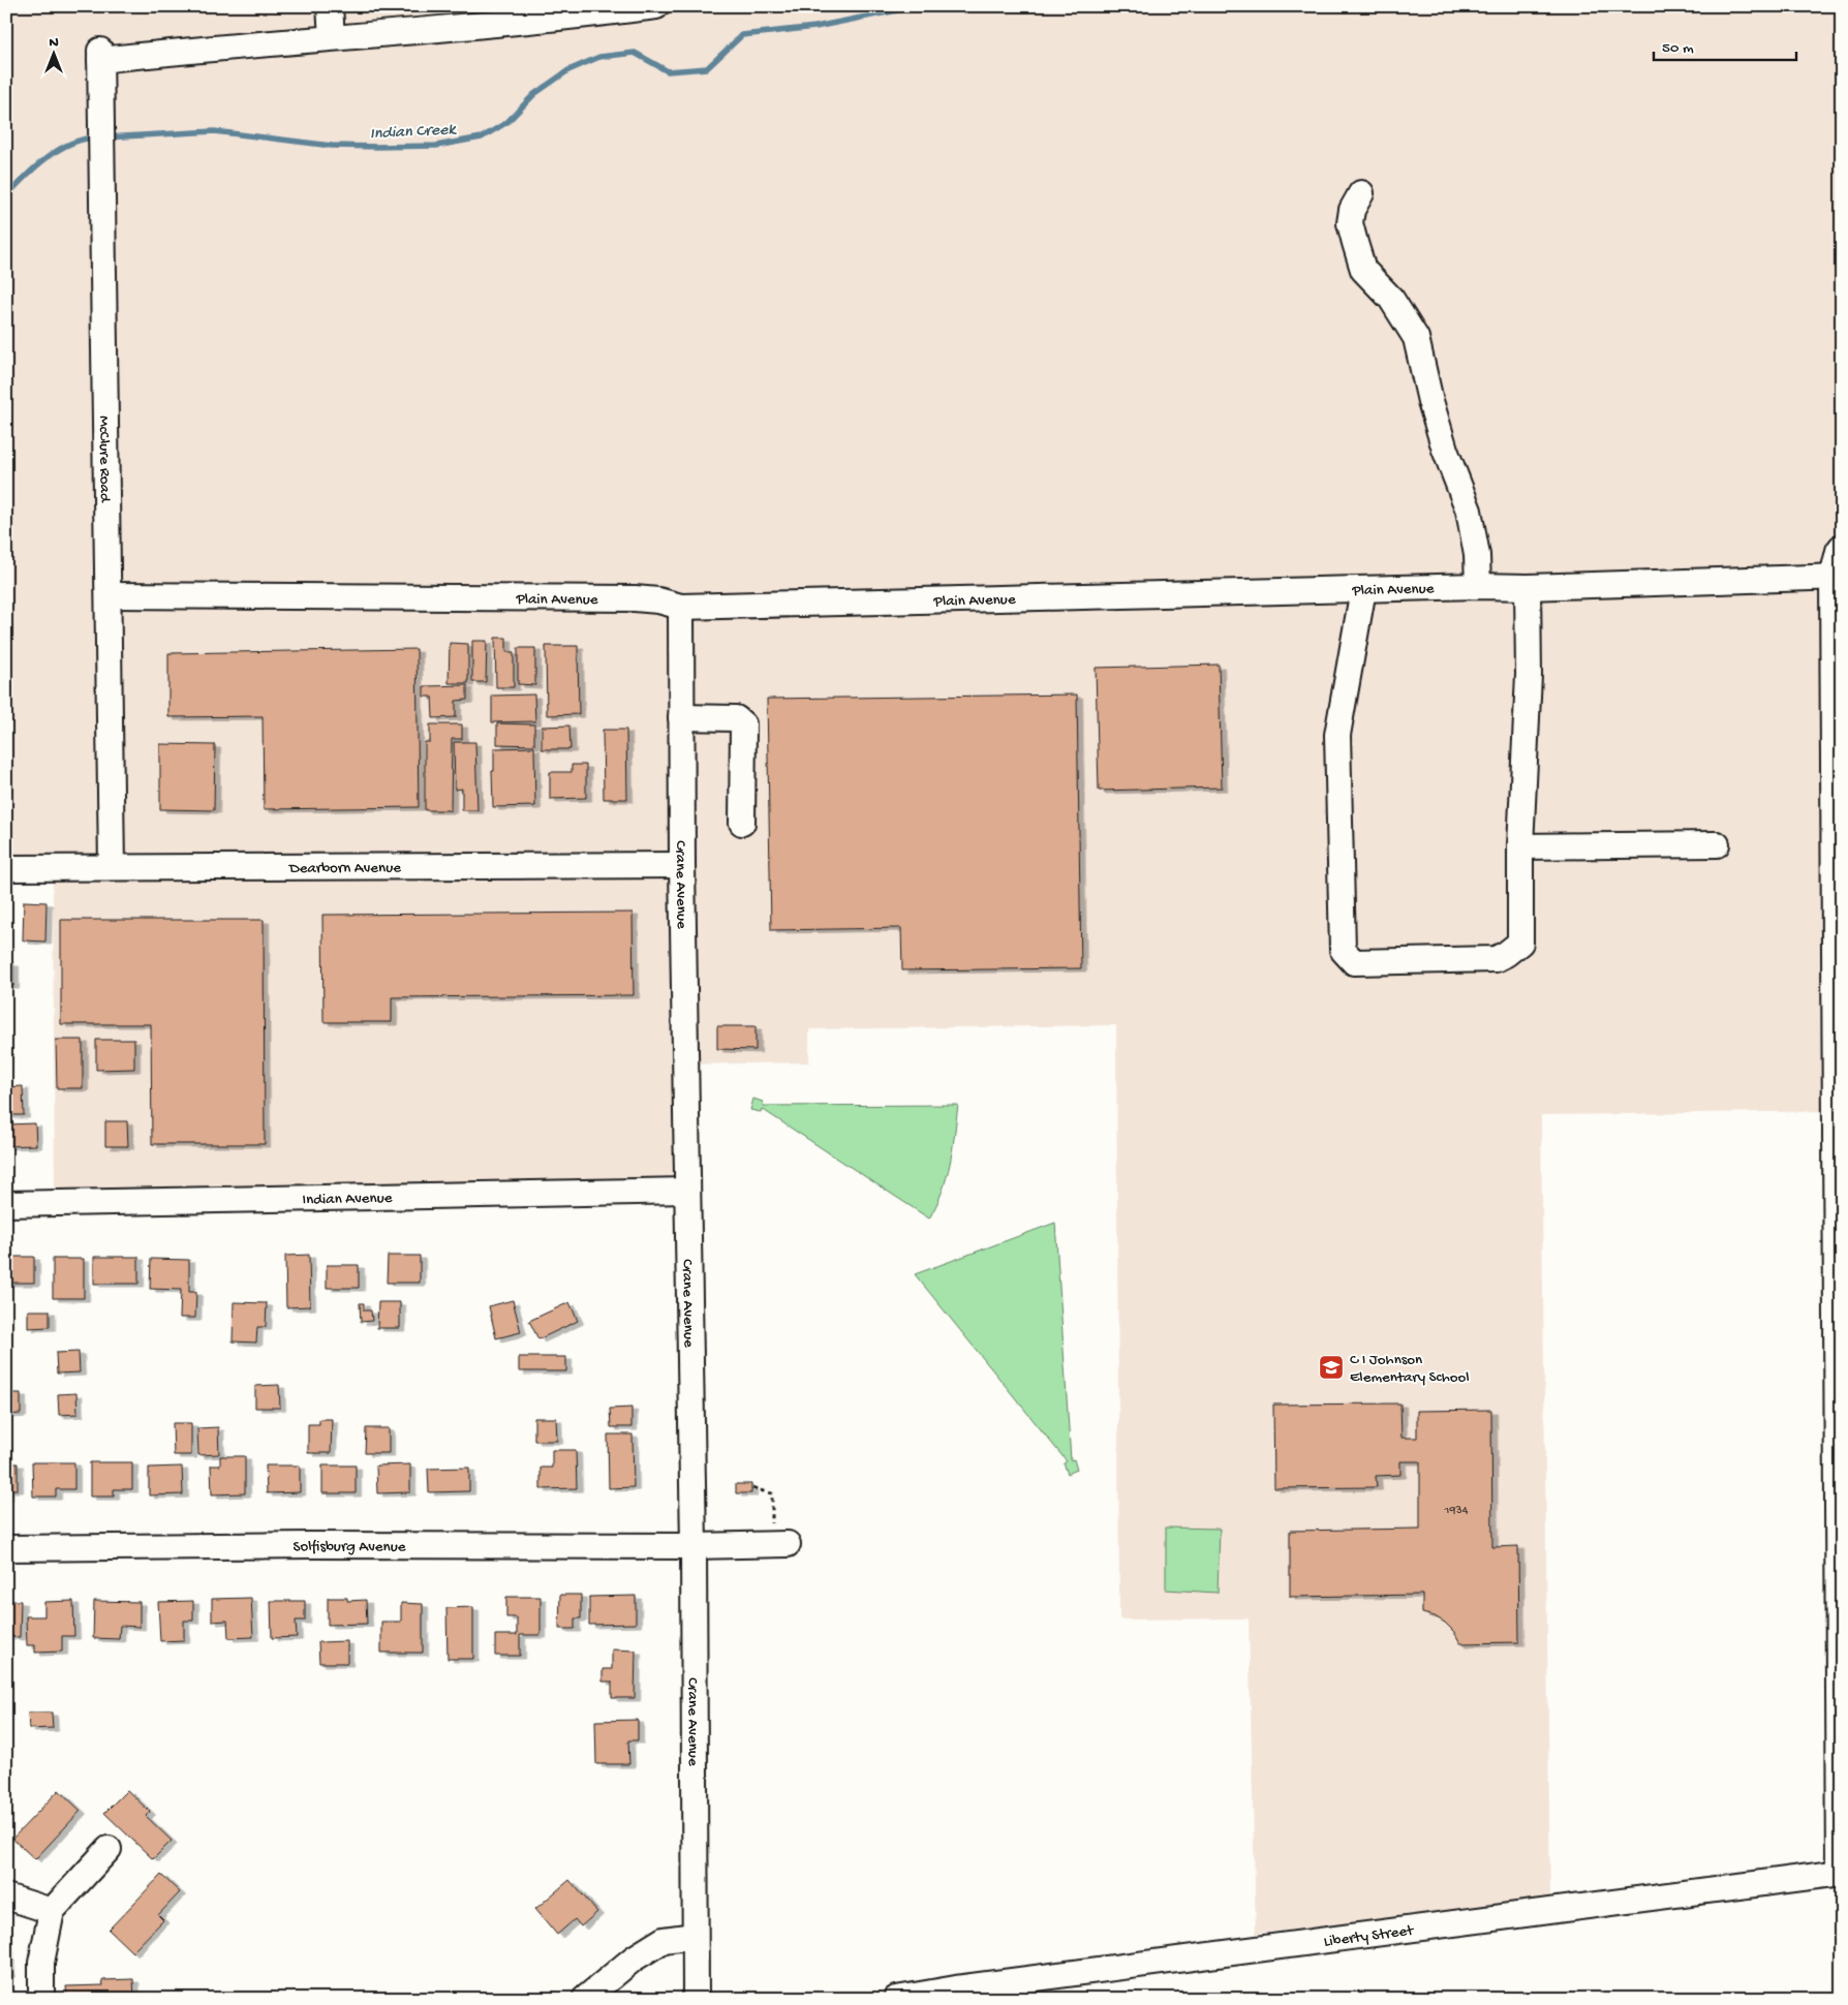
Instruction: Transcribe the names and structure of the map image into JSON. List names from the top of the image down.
{
  "streets": {
    "street": [
      "McClure Road",
      "Plain Avenue",
      "Dearborn Avenue",
      "Crane Avenue",
      "Indian Avenue",
      "Solfisburg Avenue",
      "Liberty Street"
    ]
  },
  "crossings": [
    ["McClure Road", "Plain Avenue"],
    ["McClure Road", "Dearborn Avenue"],
    ["Plain Avenue", "Crane Avenue"],
    ["Dearborn Avenue", "Crane Avenue"],
    ["Crane Avenue", "Indian Avenue"],
    ["Crane Avenue", "Solfisburg Avenue"]
  ],
  "water": ["Indian Creek"],
  "places": {
    "school or university": ["C I Johnson Elementary School"]
  },
  "house_numbers": ["1934"],
  "scale_bar": "50 m",
  "north": "top"
}
